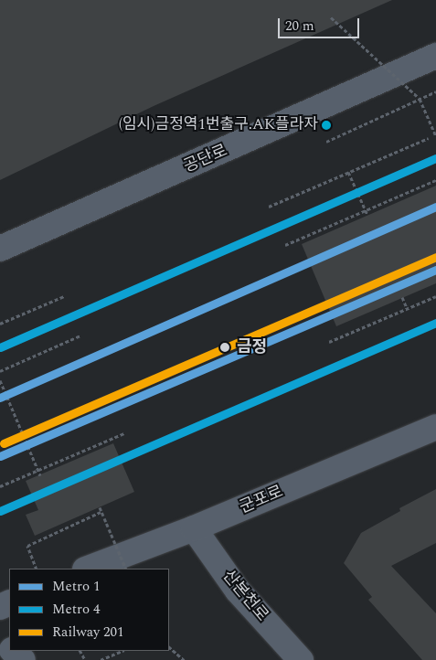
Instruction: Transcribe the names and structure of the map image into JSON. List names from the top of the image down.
{
  "streets": {
    "street": ["공단로", "군포로", "산본천로"]
  },
  "crossings": [
    ["군포로", "산본천로"]
  ],
  "places": ["(임시)금정역1번출구.AK플라자", "금정"],
  "lines": ["metro line 4", "metro line 1", "rail line 201"],
  "legend": ["Metro 1", "Metro 4", "Railway 201"],
  "scale_bar": "20 m"
}
